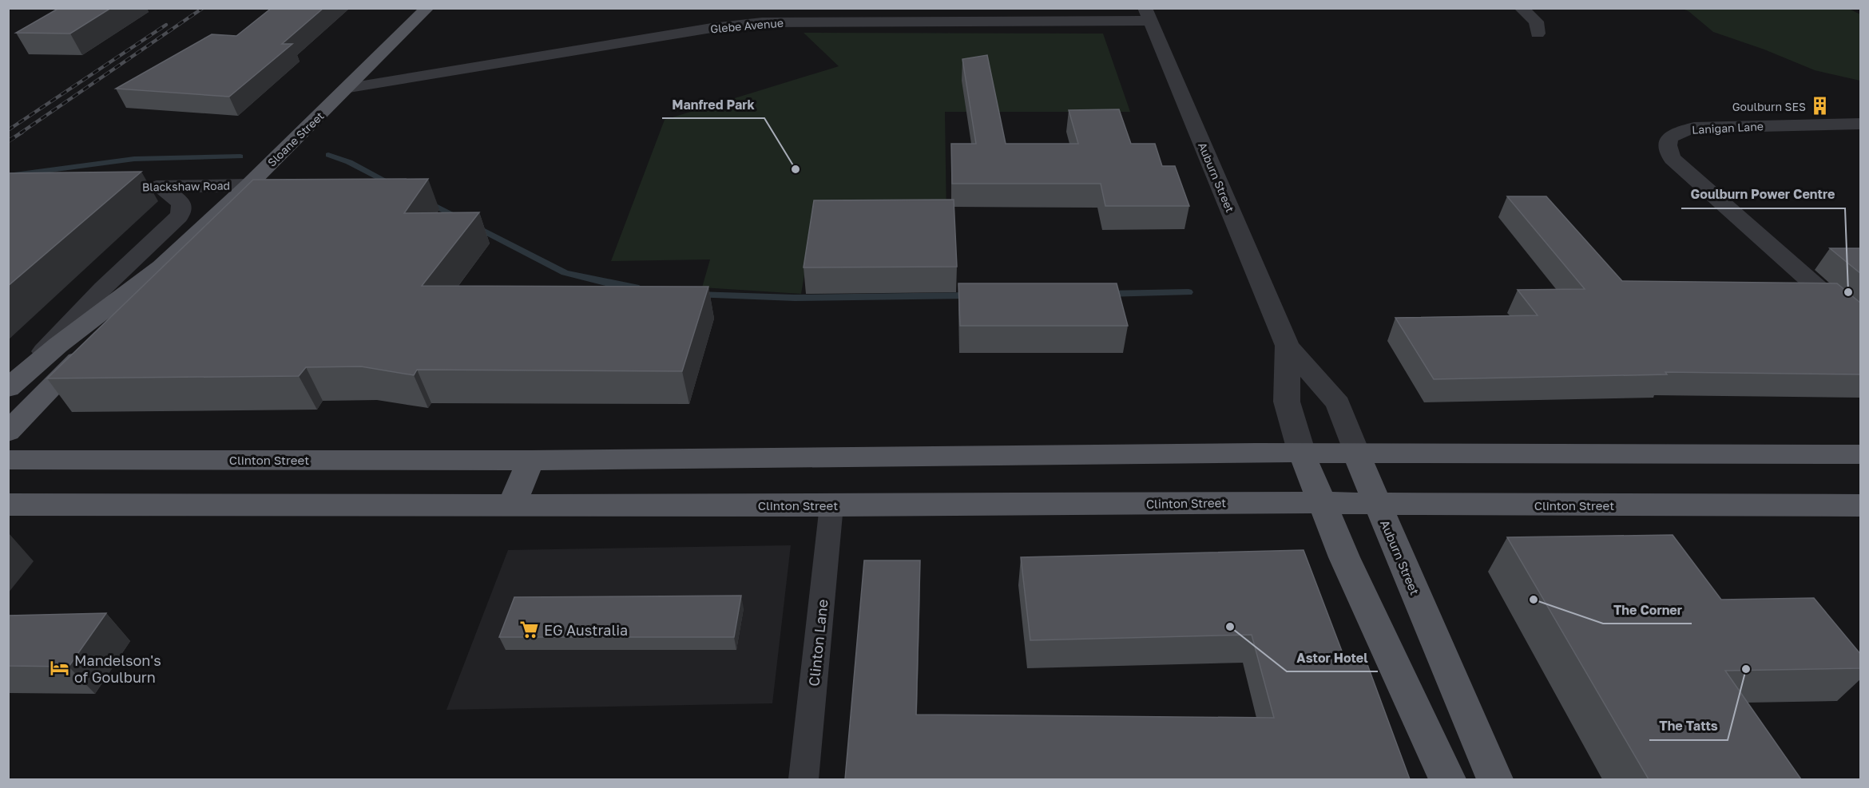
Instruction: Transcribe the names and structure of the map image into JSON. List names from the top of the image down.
{
  "streets": {
    "main road": ["Sloane Street", "Auburn Street", "Clinton Street"],
    "street": ["Glebe Avenue", "Lanigan Lane", "Blackshaw Road"],
    "lane": ["Clinton Lane"]
  },
  "crossings": [
    ["Glebe Avenue", "Sloane Street"],
    ["Glebe Avenue", "Auburn Street"],
    ["Sloane Street", "Blackshaw Road"],
    ["Auburn Street", "Clinton Street"],
    ["Clinton Street", "Clinton Lane"]
  ],
  "places": {
    "building": ["Goulburn SES"],
    "other": [
      "Manfred Park",
      "Goulburn Power Centre",
      "The Corner",
      "Astor Hotel",
      "The Tatts"
    ],
    "supermarket": ["EG Australia"],
    "hotel": ["Mandelson's of Goulburn"]
  }
}
